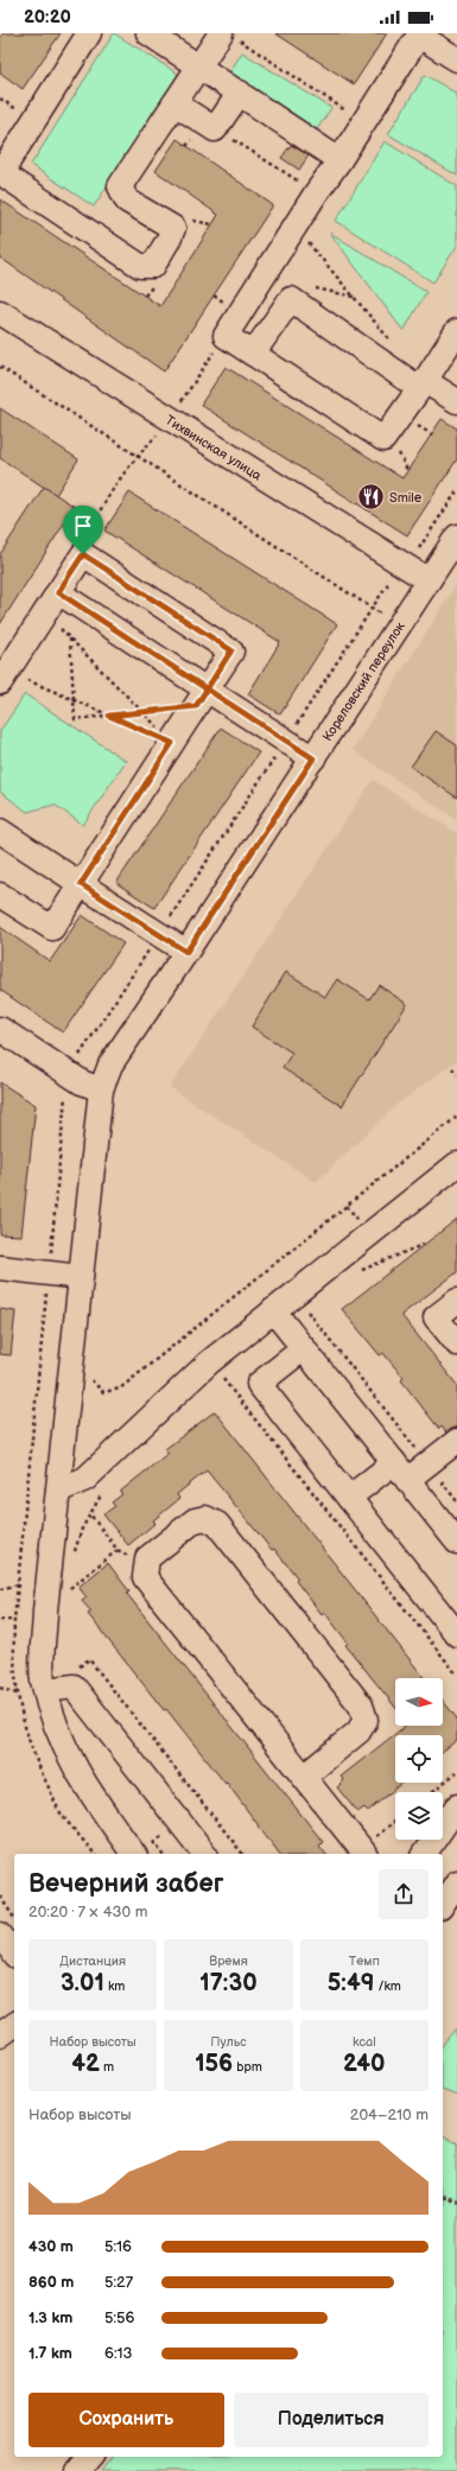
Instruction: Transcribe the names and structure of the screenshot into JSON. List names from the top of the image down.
{
  "streets": {
    "street": ["Тихвинская улица", "Кореловский переулок"]
  },
  "crossings": [
    ["Тихвинская улица", "Кореловский переулок"]
  ],
  "places": {
    "restaurant": ["Smile"]
  },
  "north": "right",
  "page": {
    "status": "20:20",
    "heading": ["Вечерний забег", "20:20 · 7 × 430 m"],
    "stats": [
      ["Дистанция", "3.01 km"],
      ["Время", "17:30"],
      ["Темп", "5:49 /km"],
      ["Набор высоты", "42 m"],
      ["Пульс", "156 bpm"],
      ["kcal", "240"]
    ],
    "chart": ["Набор высоты", "204–210 m"],
    "list": [
      {
        "name": "430 m",
        "note": "5:16"
      },
      {
        "name": "860 m",
        "note": "5:27"
      },
      {
        "name": "1.3 km",
        "note": "5:56"
      },
      {
        "name": "1.7 km",
        "note": "6:13"
      }
    ],
    "buttons": ["Сохранить", "Поделиться"]
  }
}
